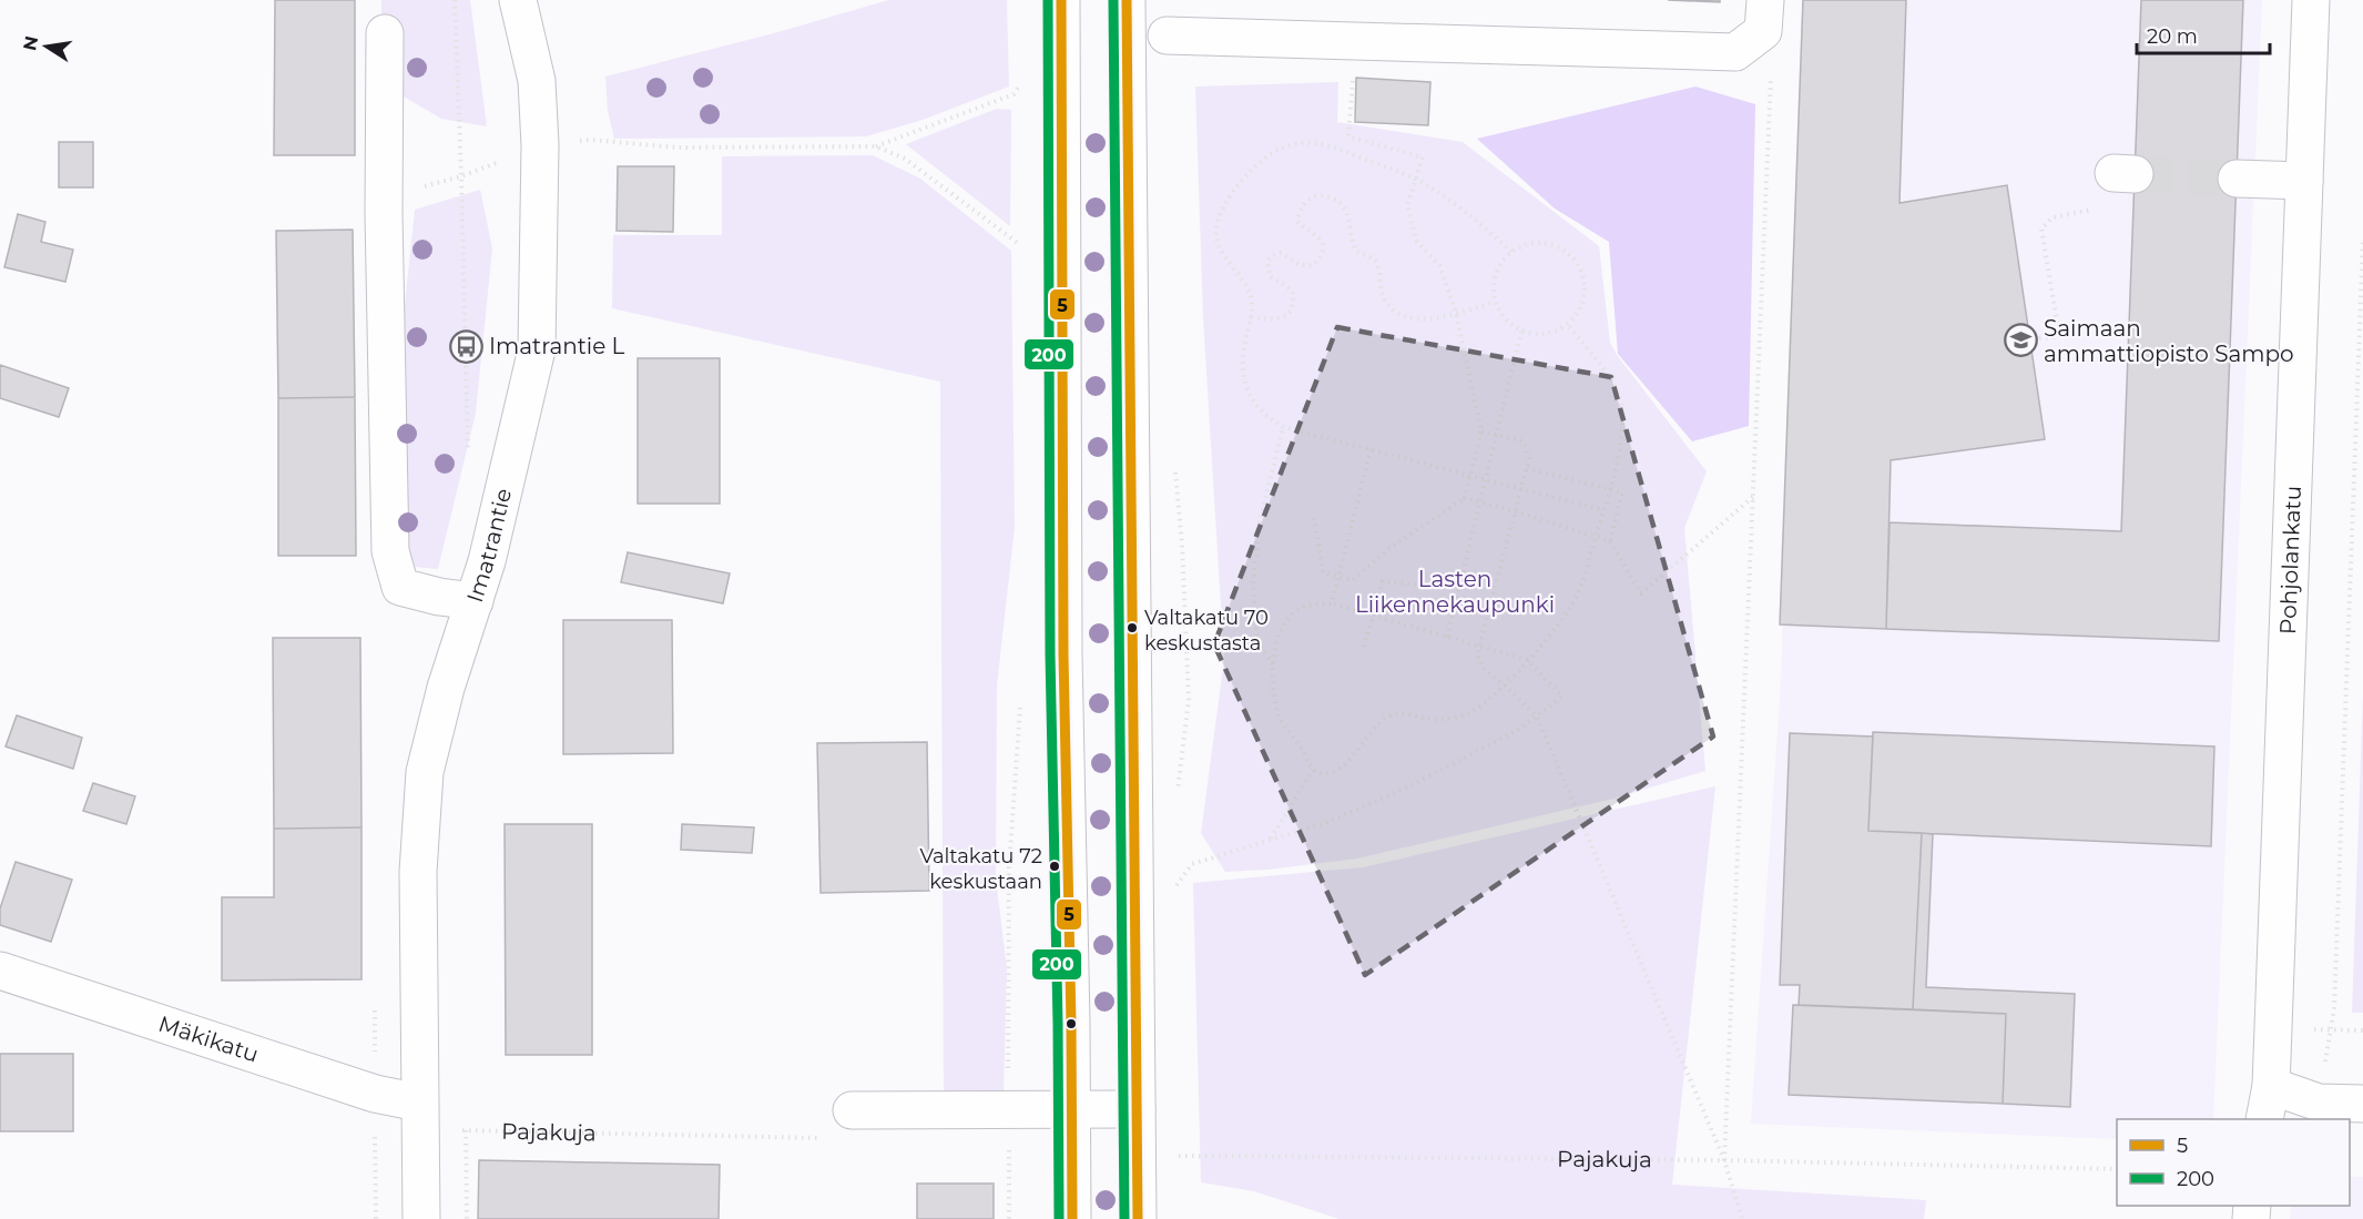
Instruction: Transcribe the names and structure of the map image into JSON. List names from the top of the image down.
{
  "streets": {
    "street": ["Imatrantie", "Pohjolankatu", "Mäkikatu"],
    "path": ["Pajakuja"]
  },
  "crossings": [
    ["Imatrantie", "Mäkikatu"],
    ["Imatrantie", "Pajakuja"],
    ["Mäkikatu", "Pajakuja"]
  ],
  "parks": ["Lasten Liikennekaupunki"],
  "places": {
    "school or university": ["Saimaan ammattiopisto Sampo"],
    "bus stop": ["Imatrantie L"],
    "other": ["Valtakatu 70 keskustasta", "Valtakatu 72 keskustaan"]
  },
  "lines": ["transit line 5", "transit line 200"],
  "legend": ["5", "200"],
  "scale_bar": "20 m",
  "north": "left"
}
